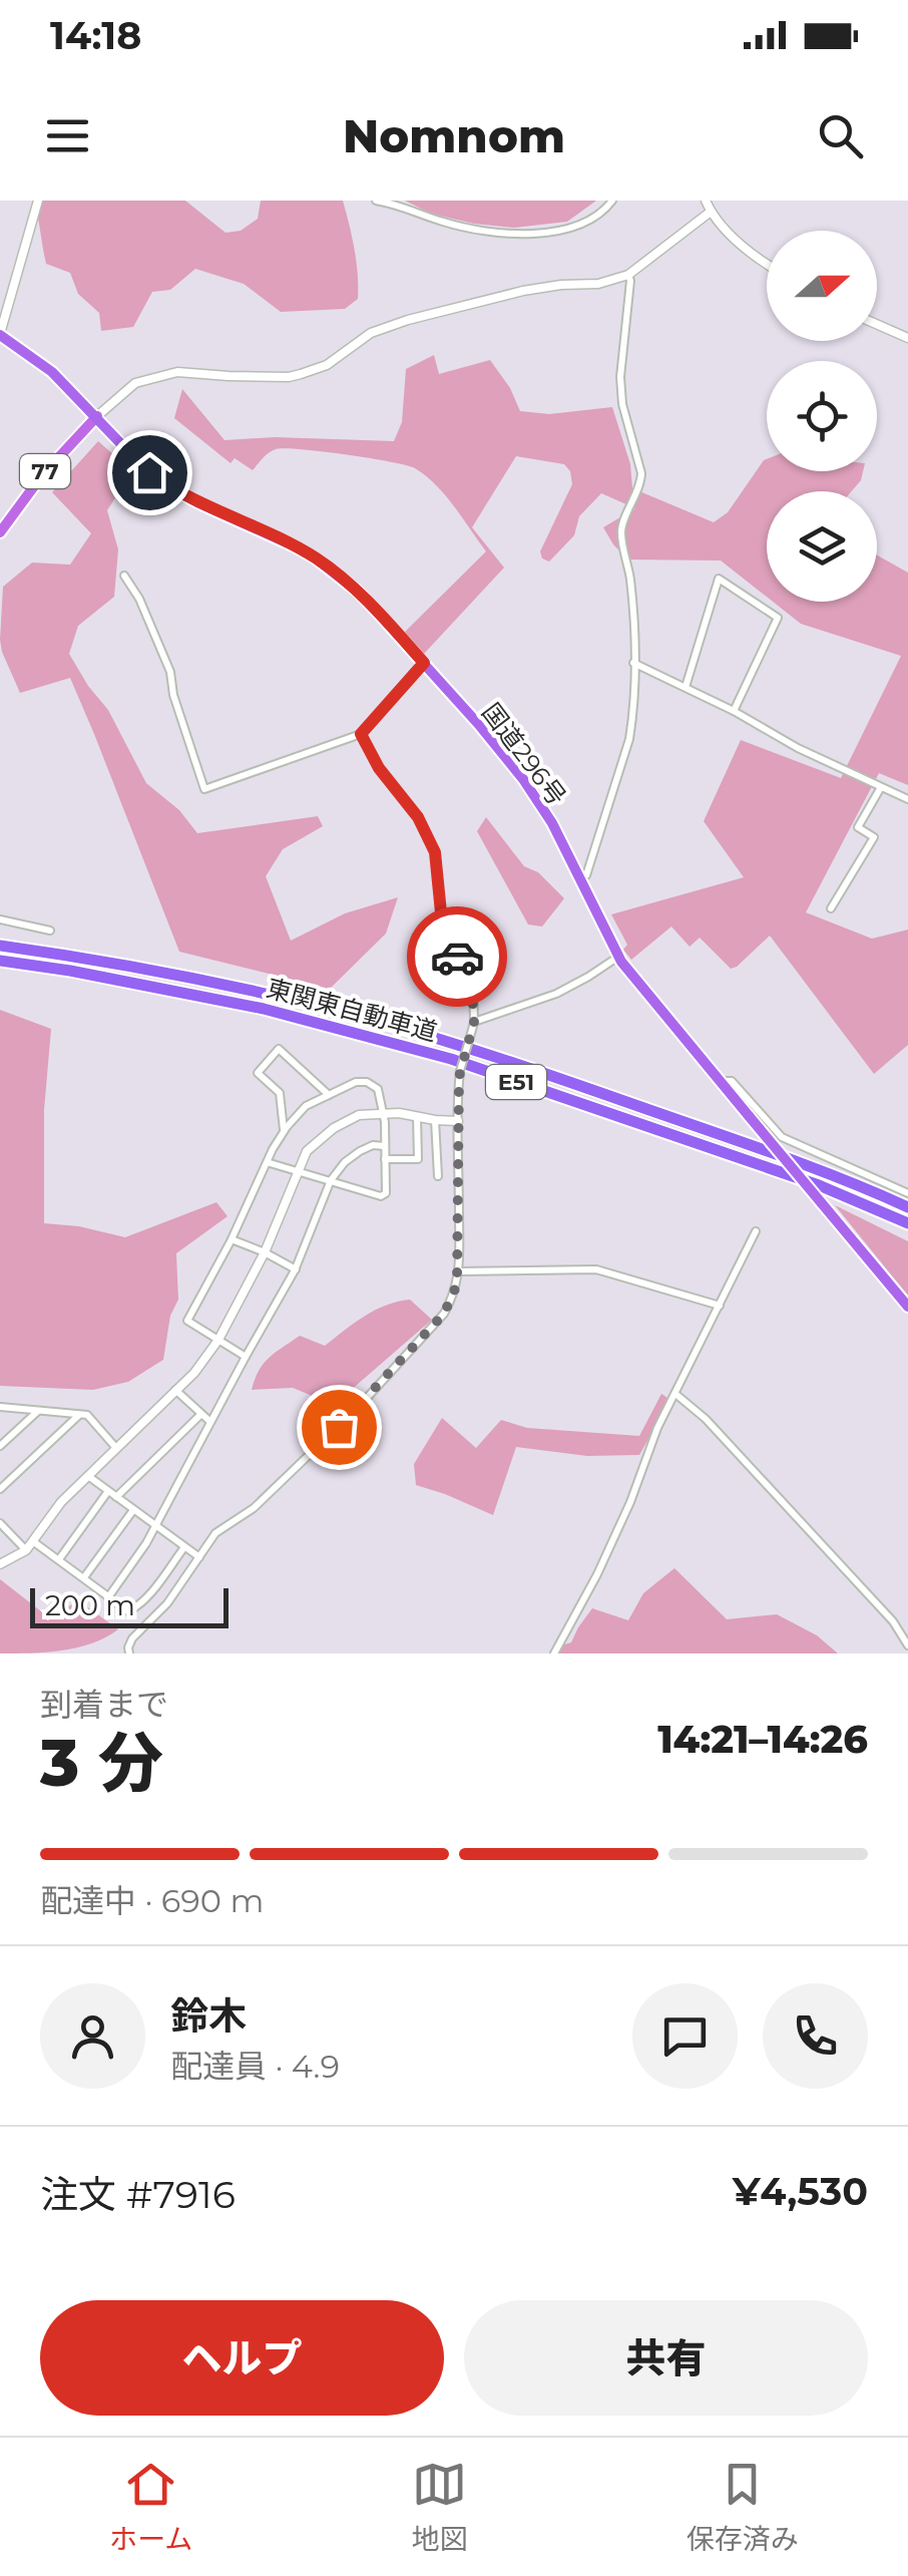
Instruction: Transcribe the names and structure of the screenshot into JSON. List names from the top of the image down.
{
  "streets": {
    "highway": ["国道296号", "東関東自動車道", "E51"],
    "main road": ["77"]
  },
  "crossings": [
    ["77", "国道296号"]
  ],
  "scale_bar": "200 m",
  "north": "right",
  "page": {
    "status": "14:18",
    "header": "Nomnom",
    "scale": "200 m",
    "heading": ["3 分", "到着まで", "14:21–14:26"],
    "panel": [
      "鈴木",
      "配達員 · 4.9",
      "注文 #7916",
      "¥4,530"
    ],
    "bar": "配達中 · 690 m",
    "buttons": ["ヘルプ", "共有"],
    "tabs": ["ホーム", "地図", "保存済み"]
  }
}
